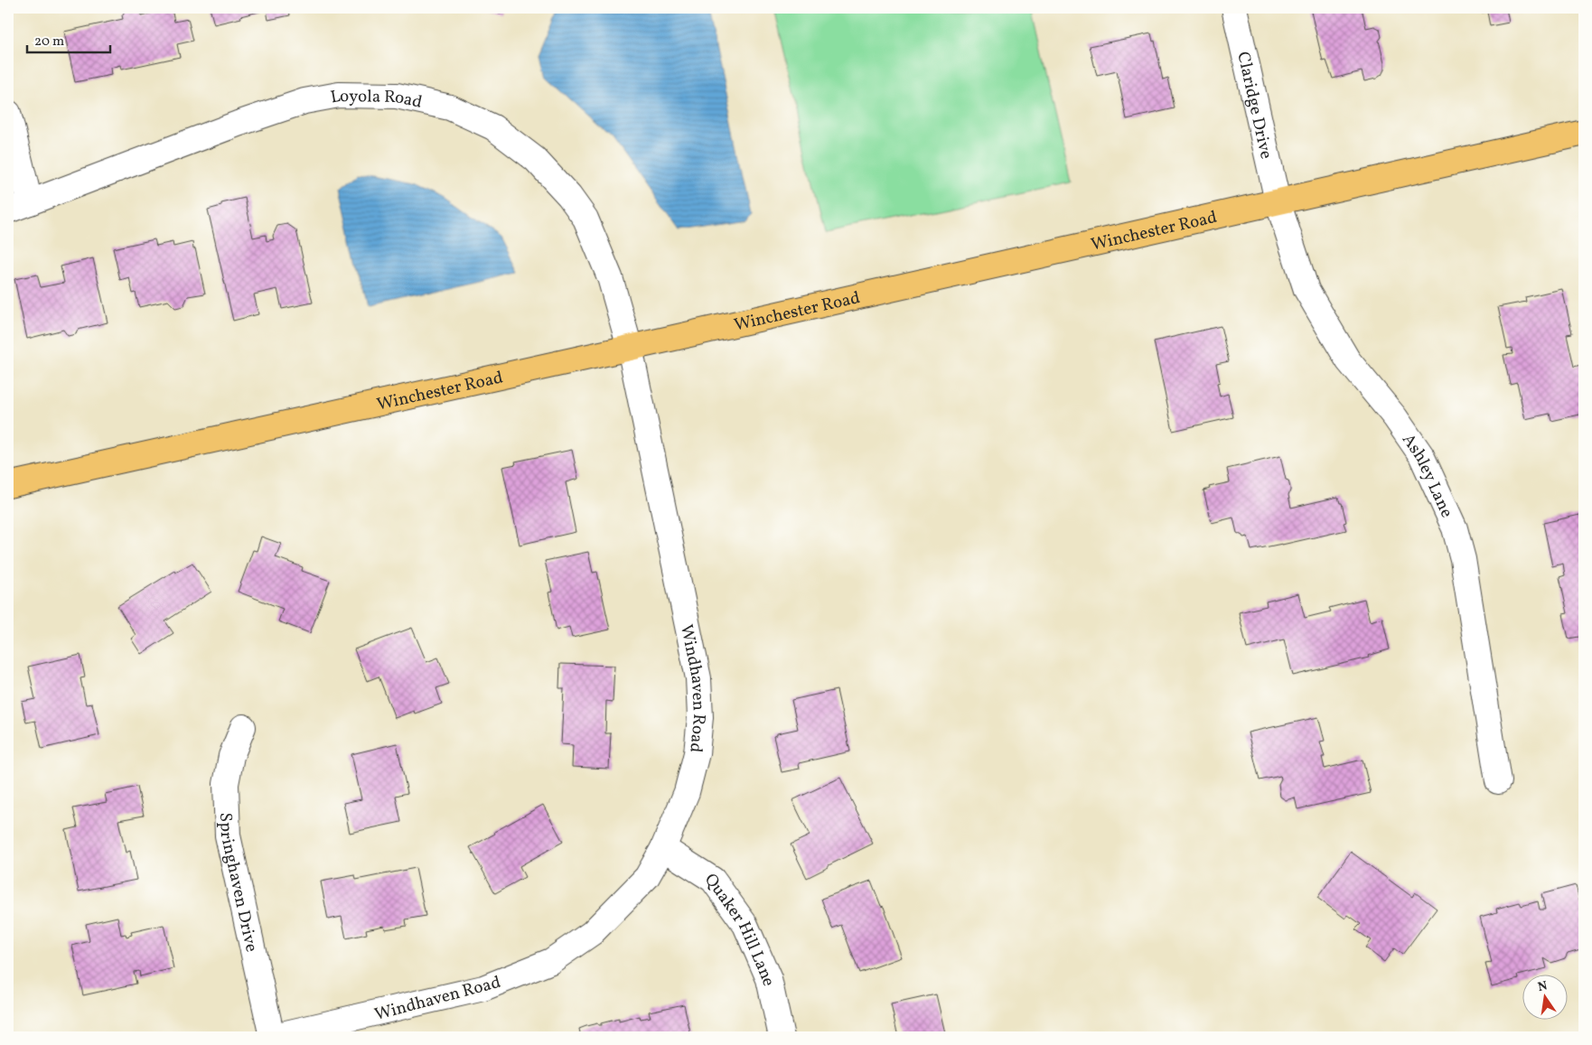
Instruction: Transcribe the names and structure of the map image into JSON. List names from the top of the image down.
{
  "streets": {
    "main road": ["Winchester Road"],
    "street": [
      "Loyola Road",
      "Claridge Drive",
      "Ashley Lane",
      "Windhaven Road",
      "Springhaven Drive",
      "Quaker Hill Lane"
    ]
  },
  "crossings": [
    ["Loyola Road", "Winchester Road"],
    ["Loyola Road", "Windhaven Road"],
    ["Claridge Drive", "Winchester Road"],
    ["Claridge Drive", "Ashley Lane"],
    ["Winchester Road", "Ashley Lane"],
    ["Winchester Road", "Windhaven Road"],
    ["Windhaven Road", "Springhaven Drive"],
    ["Windhaven Road", "Quaker Hill Lane"]
  ],
  "scale_bar": "20 m",
  "north": "top"
}
